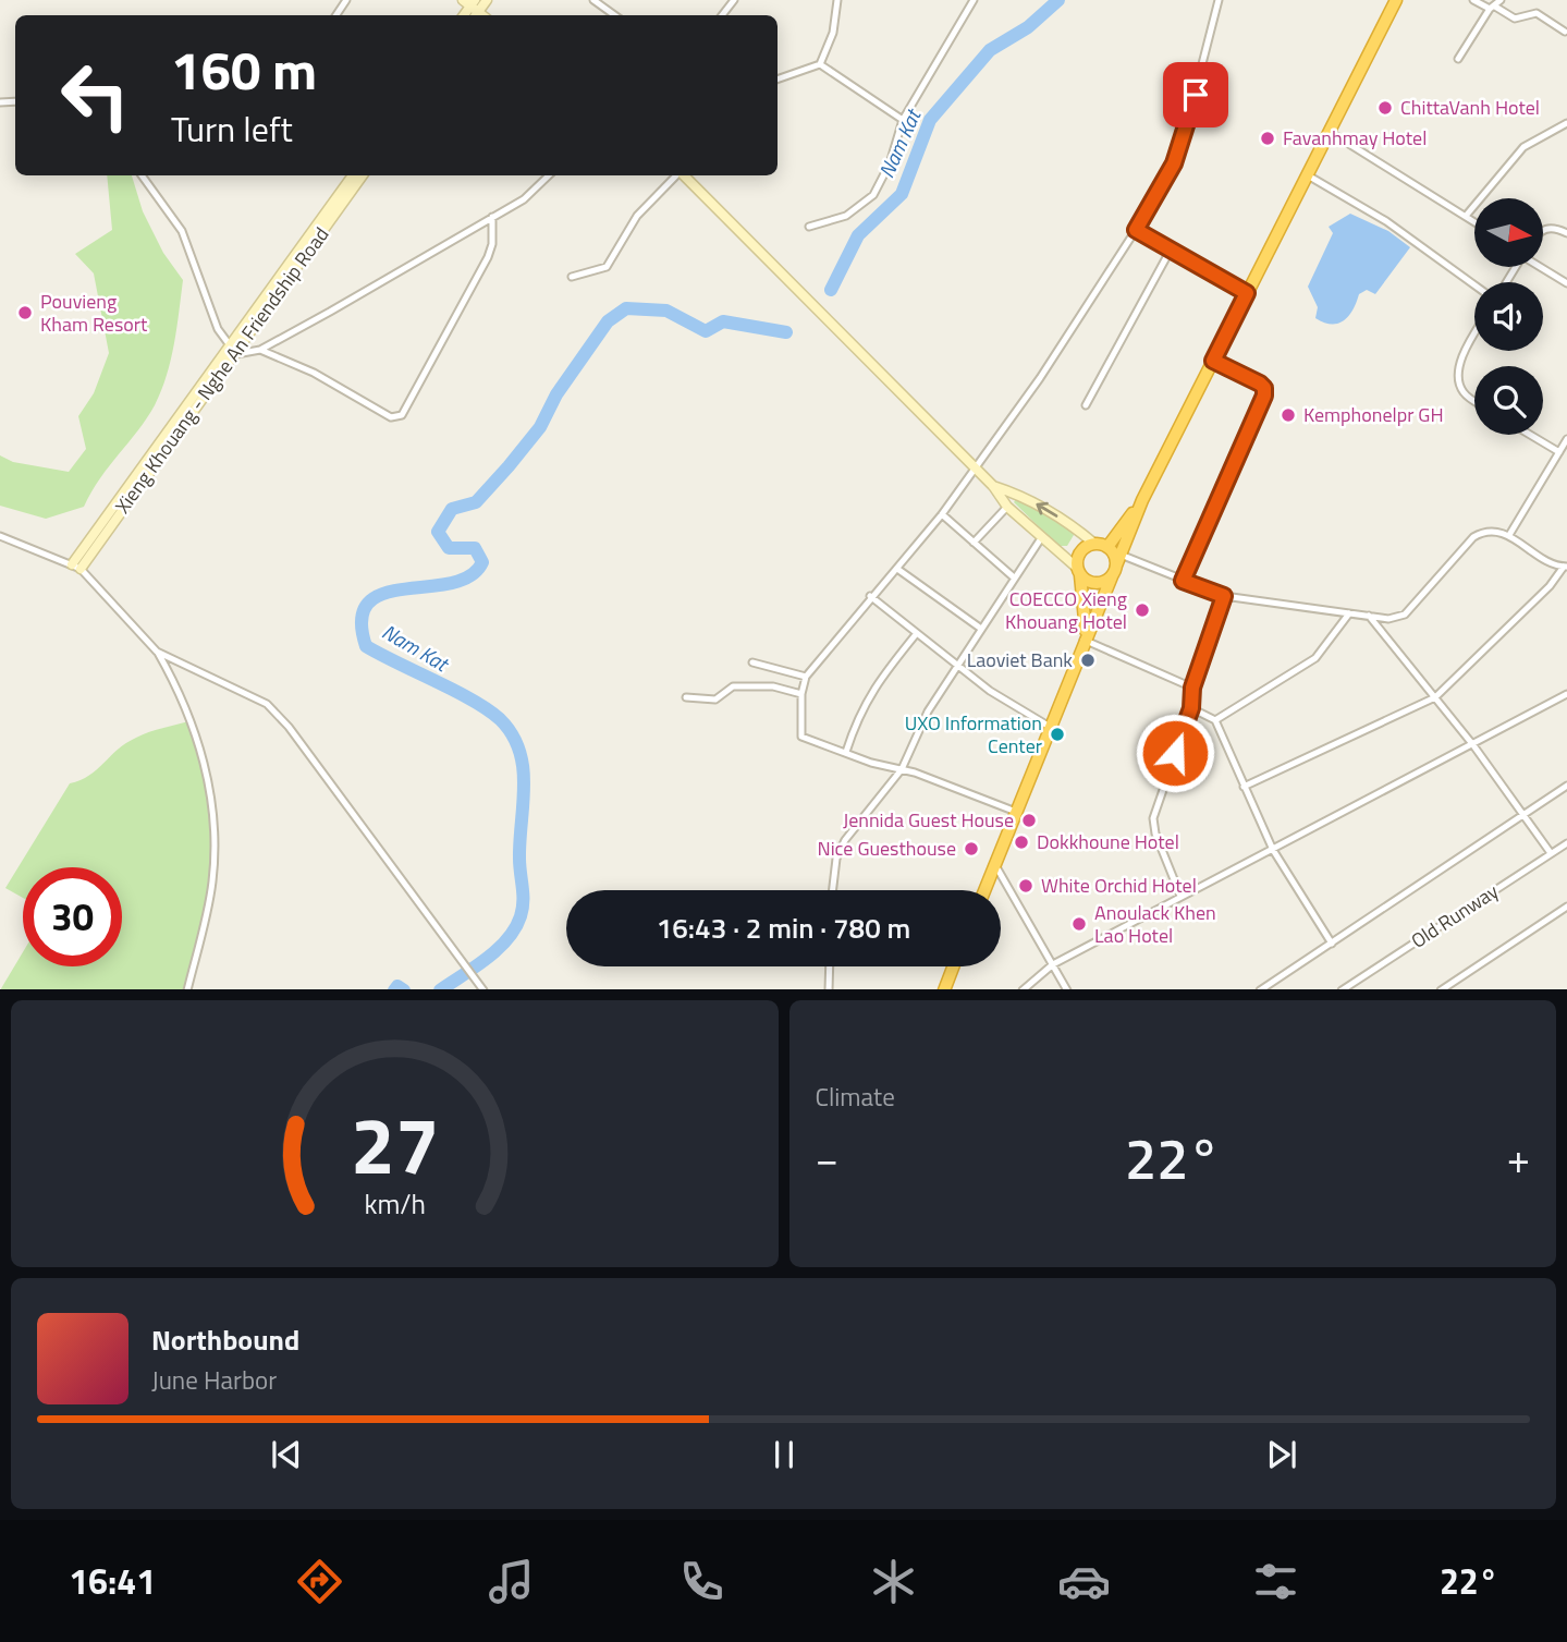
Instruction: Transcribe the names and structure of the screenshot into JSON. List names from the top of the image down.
{
  "streets": {
    "street": ["Xieng Khouang - Nghe An Friendship Road", "Old Runway"]
  },
  "water": ["Nam Kat"],
  "places": [
    "ChittaVanh Hotel",
    "Favanhmay Hotel",
    "Pouvieng Kham Resort",
    "Kemphonelpr GH",
    "COECCO Xieng Khouang Hotel",
    "Laoviet Bank",
    "UXO Information Center",
    "Jennida Guest House",
    "Dokkhoune Hotel",
    "Nice Guesthouse",
    "White Orchid Hotel",
    "Anoulack Khen Lao Hotel"
  ],
  "north": "right",
  "page": {
    "turn": ["160 m", "Turn left"],
    "limit": "30",
    "trip": "16:43 · 2 min · 780 m",
    "tile": "Climate",
    "heat": ["−", "22°", "+"],
    "song": ["Northbound", "June Harbor"],
    "tabs": ["16:41", "22°"],
    "gauge": ["27", "km/h"]
  }
}
